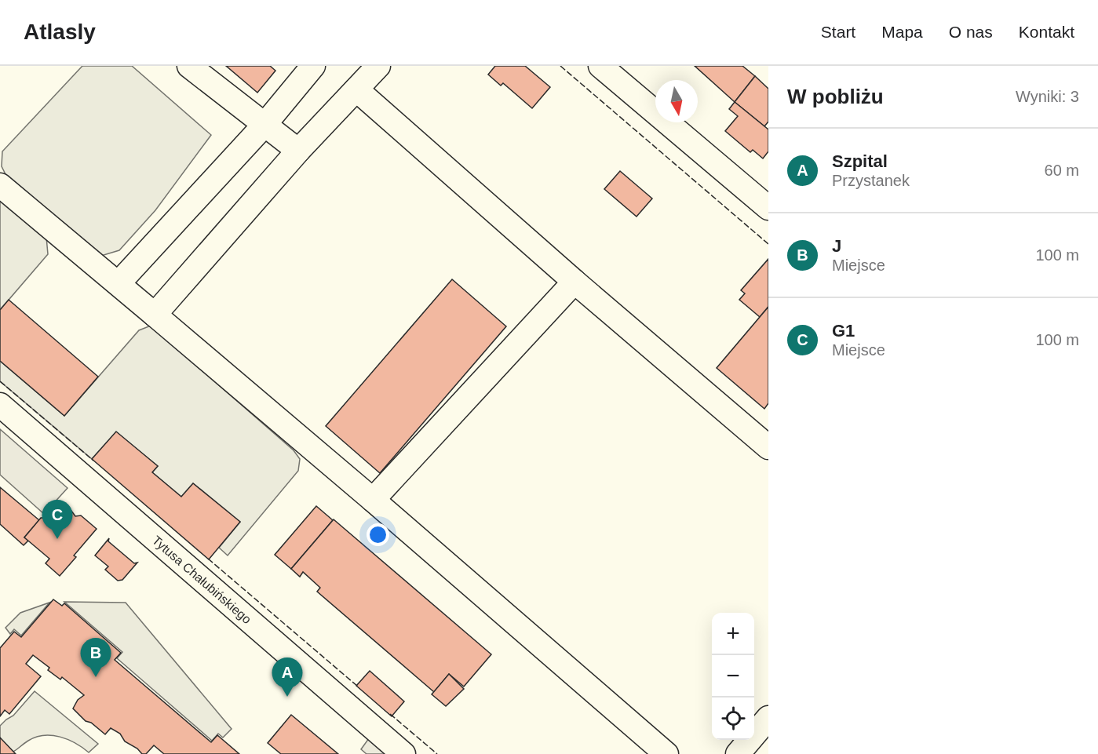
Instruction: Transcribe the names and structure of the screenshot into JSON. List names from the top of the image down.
{
  "streets": {
    "street": ["Tytusa Chałubińskiego"]
  },
  "north": "bottom",
  "page": {
    "header": "Atlasly",
    "nav": [
      "Start",
      "Mapa",
      "O nas",
      "Kontakt"
    ],
    "heading": ["W pobliżu", "Wyniki: 3"],
    "list": [
      {
        "mark": "A",
        "name": "Szpital",
        "note": "Przystanek",
        "value": "60 m"
      },
      {
        "mark": "B",
        "name": "J",
        "note": "Miejsce",
        "value": "100 m"
      },
      {
        "mark": "C",
        "name": "G1",
        "note": "Miejsce",
        "value": "100 m"
      }
    ],
    "pins": ["C", "B", "A"],
    "map_buttons": ["+", "−"]
  }
}
